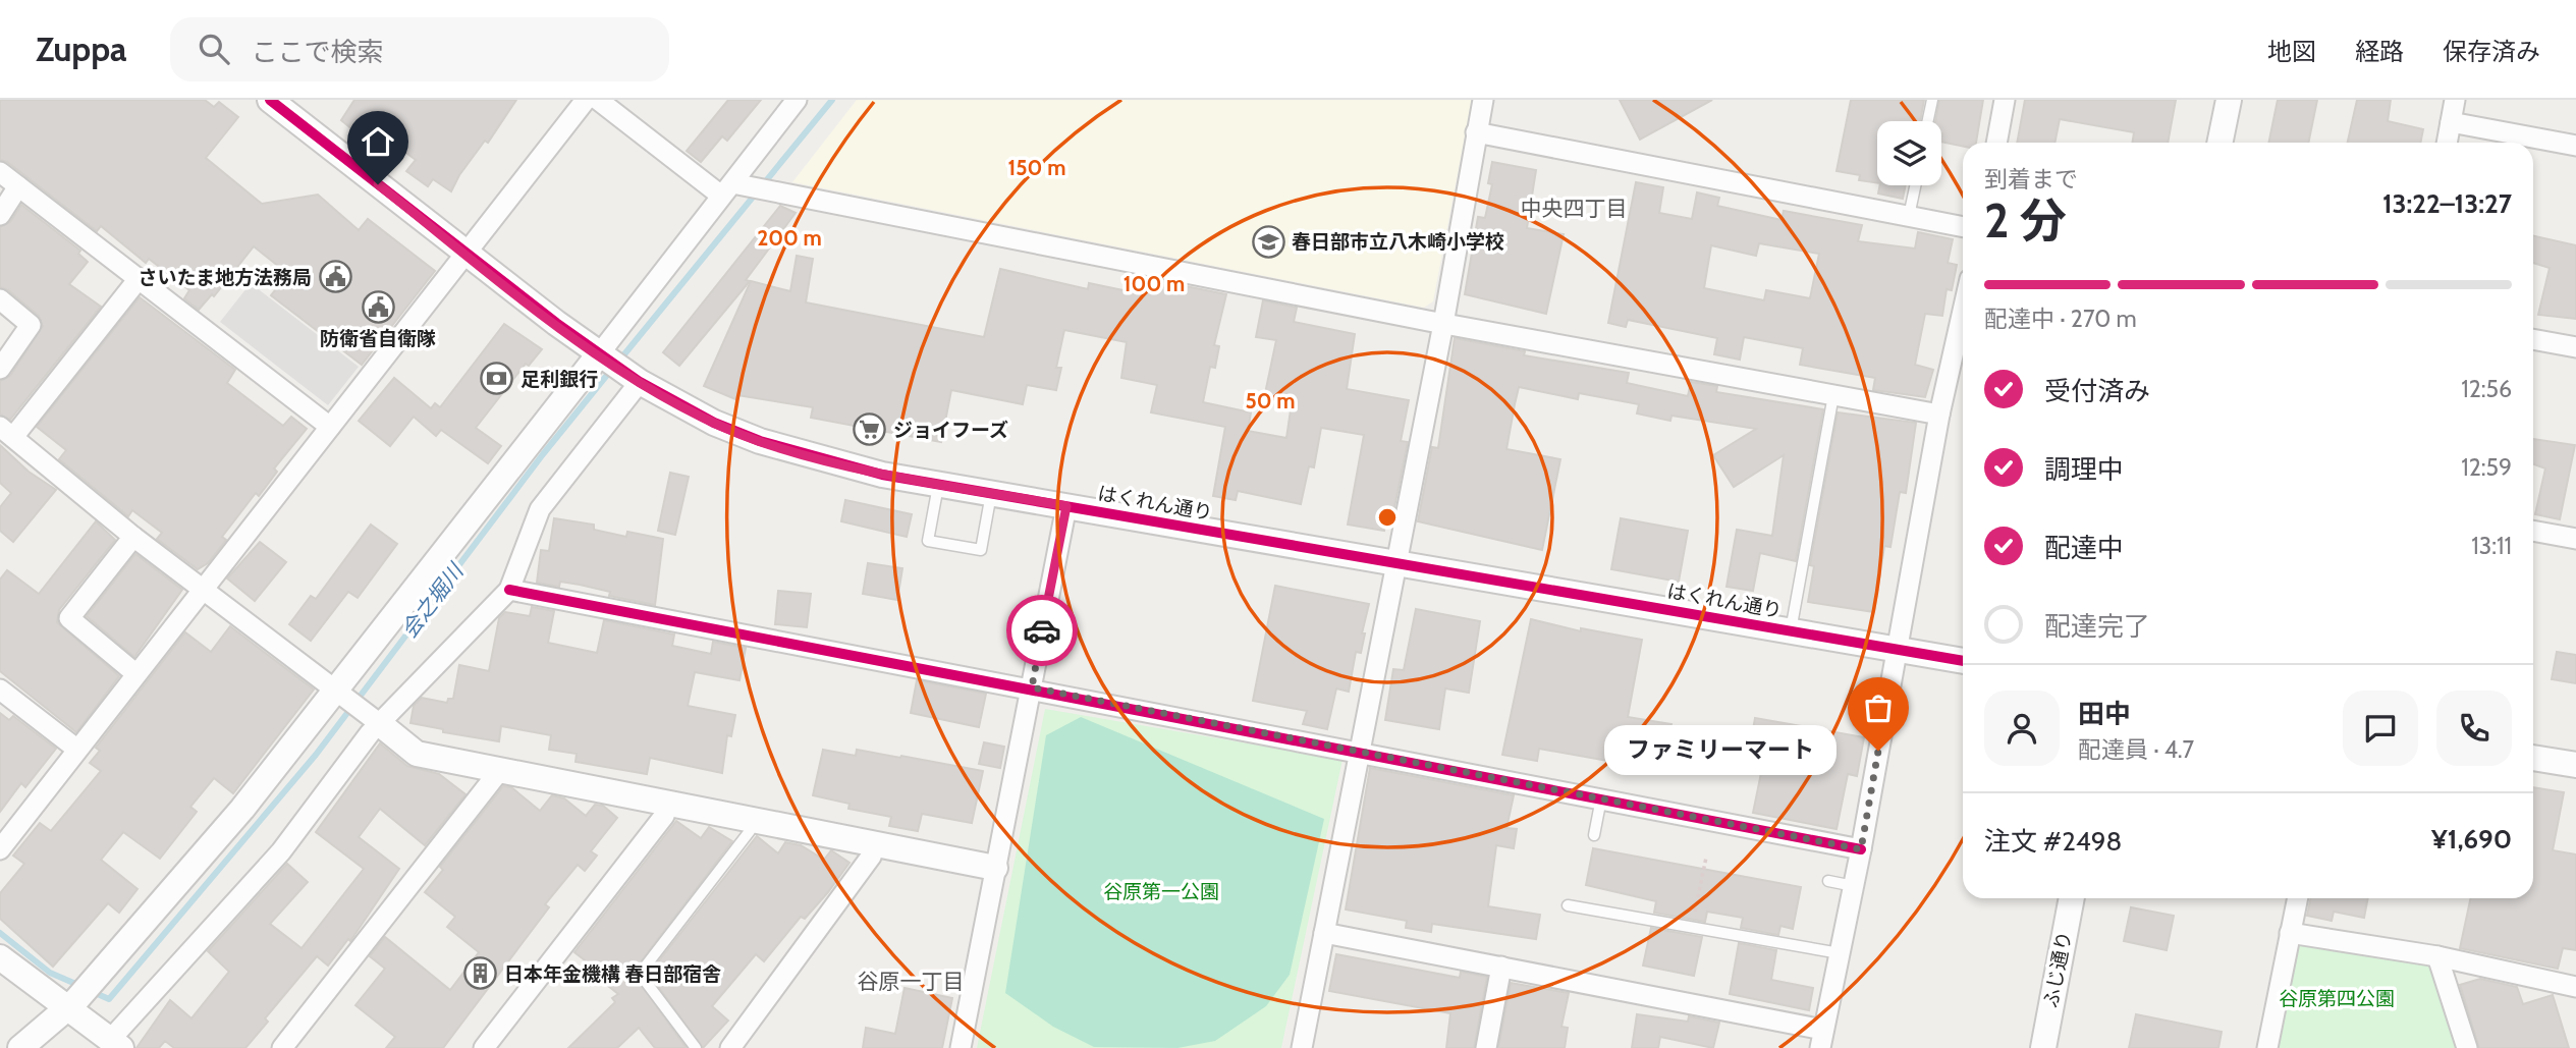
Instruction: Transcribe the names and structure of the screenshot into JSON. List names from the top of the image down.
{
  "streets": {
    "street": ["はくれん通り", "ふじ通り"]
  },
  "districts": ["中央四丁目", "谷原一丁目"],
  "water": ["会之堀川"],
  "parks": ["谷原第一公園", "谷原第四公園"],
  "places": {
    "school or university": ["春日部市立八木崎小学校"],
    "public building": ["さいたま地方法務局", "防衛省自衛隊"],
    "bank": ["足利銀行"],
    "supermarket": ["ジョイフーズ"],
    "other": ["ファミリーマート"],
    "building": ["日本年金機構 春日部宿舎"]
  },
  "page": {
    "header": "Zuppa",
    "search": "ここで検索",
    "nav": ["地図", "経路", "保存済み"],
    "heading": ["2 分", "到着まで", "13:22–13:27"],
    "panel": [
      "田中",
      "配達員 · 4.7",
      "注文 #2498",
      "¥1,690"
    ],
    "bar": "配達中 · 270 m",
    "list": [
      ["受付済み", "12:56"],
      ["調理中", "12:59"],
      ["配達中", "13:11"],
      "配達完了"
    ],
    "bubble": "ファミリーマート"
  },
  "rings": [
    "150 m",
    "200 m",
    "100 m",
    "50 m"
  ]
}
